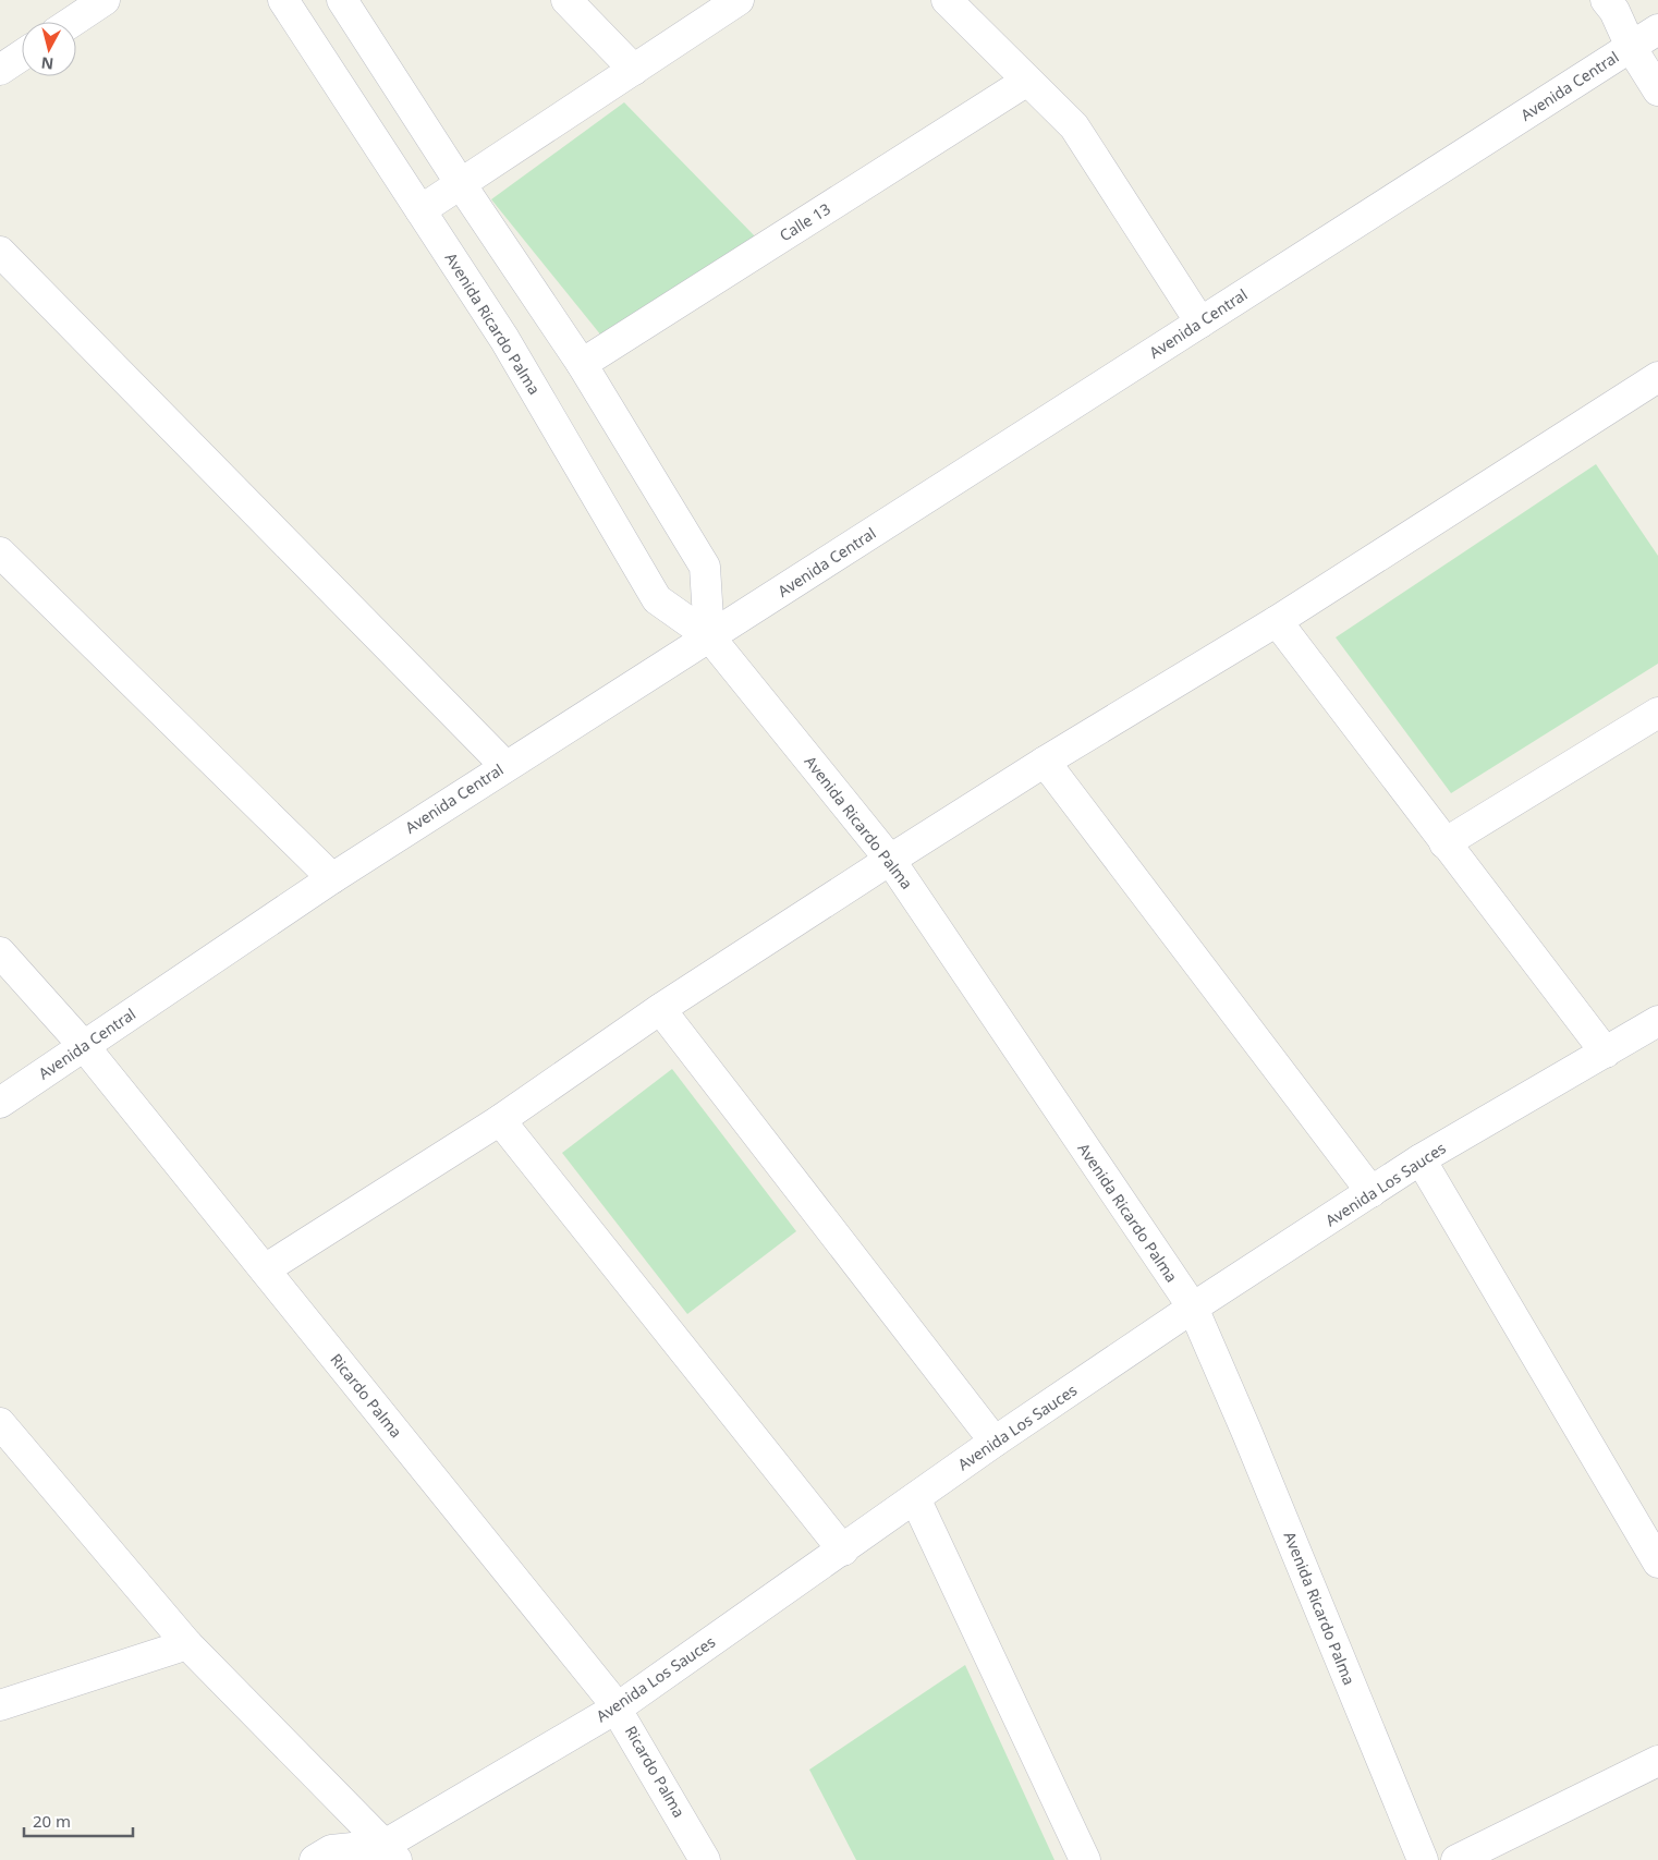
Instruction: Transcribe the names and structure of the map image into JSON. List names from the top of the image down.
{
  "streets": {
    "street": [
      "Avenida Central",
      "Calle 13",
      "Avenida Ricardo Palma",
      "Avenida Los Sauces",
      "Ricardo Palma"
    ]
  },
  "crossings": [
    ["Avenida Central", "Avenida Ricardo Palma"],
    ["Avenida Central", "Ricardo Palma"],
    ["Avenida Ricardo Palma", "Avenida Los Sauces"],
    ["Avenida Los Sauces", "Ricardo Palma"]
  ],
  "scale_bar": "20 m",
  "north": "bottom"
}
